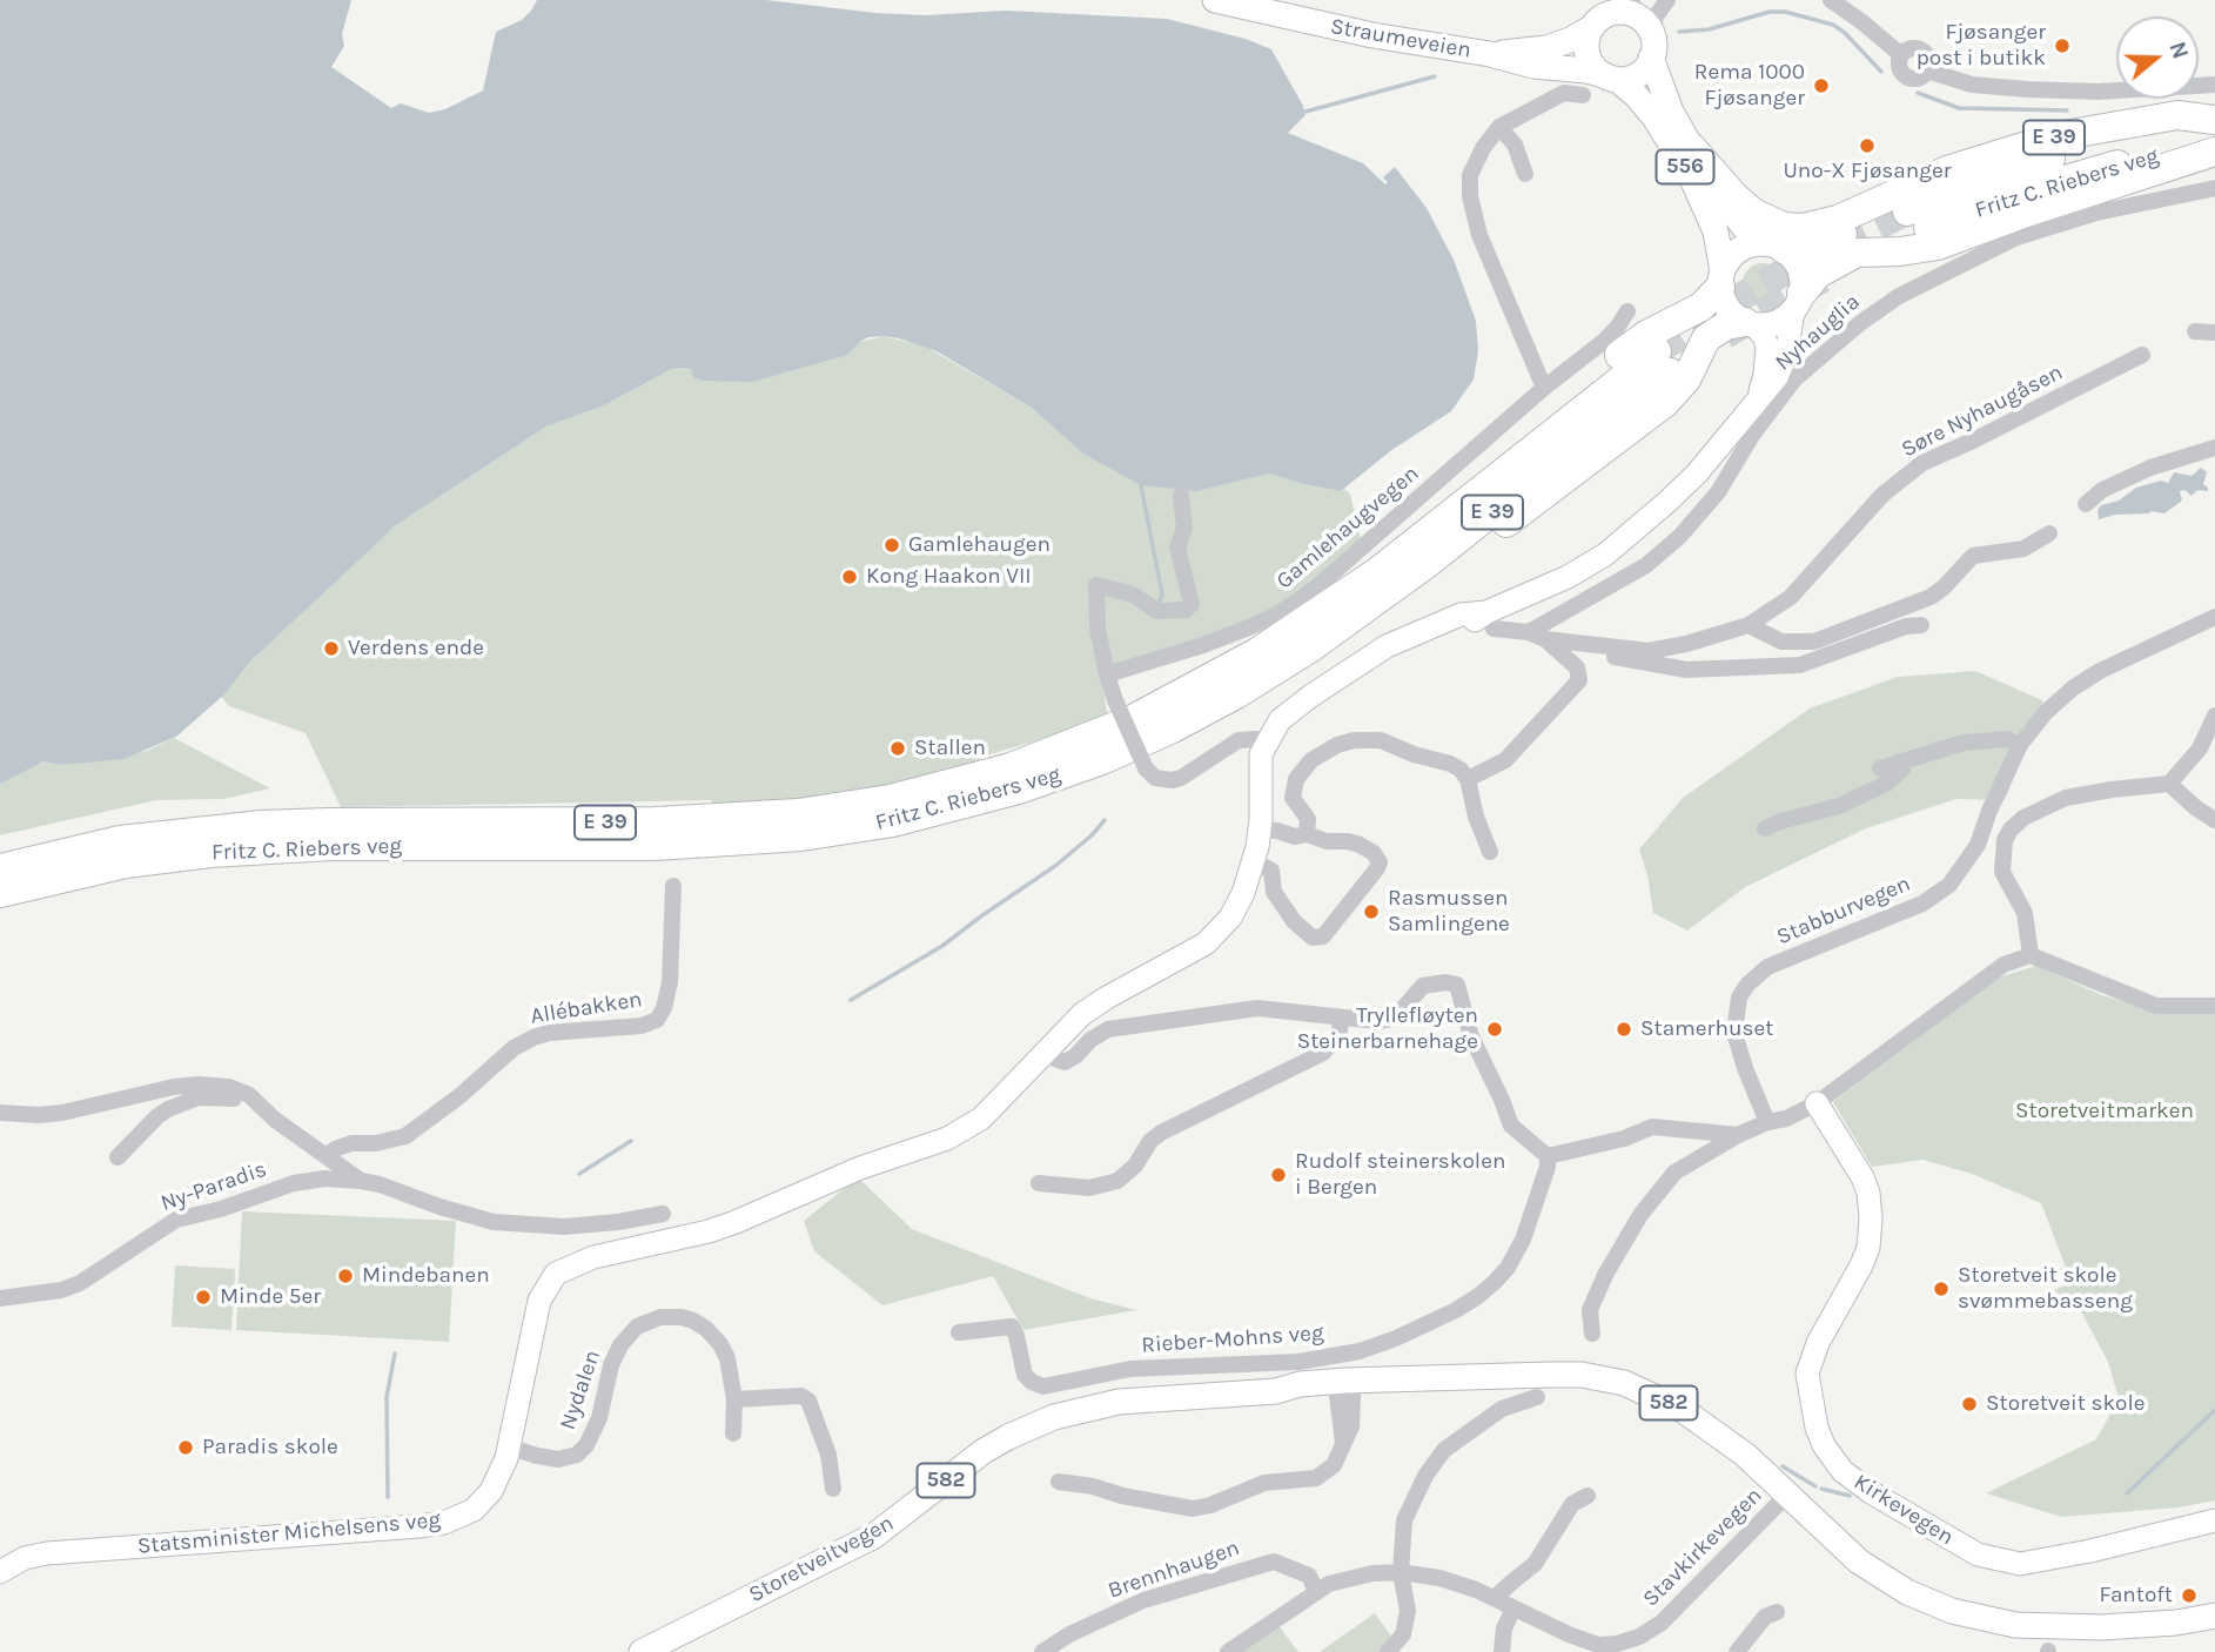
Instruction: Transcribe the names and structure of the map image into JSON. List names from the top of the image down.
{
  "streets": {
    "highway": ["E 39", "Fritz C. Riebers veg"],
    "main road": [
      "Straumeveien",
      "556",
      "582",
      "Kirkevegen",
      "Statsminister Michelsens veg",
      "Storetveitvegen"
    ],
    "street": [
      "Nyhauglia",
      "Søre Nyhaugåsen",
      "Gamlehaugvegen",
      "Stabburvegen",
      "Allébakken",
      "Ny-Paradis",
      "Rieber-Mohns veg",
      "Nydalen",
      "Stavkirkevegen",
      "Brennhaugen"
    ]
  },
  "crossings": [
    ["Straumeveien", "556"],
    ["E 39", "556"],
    ["E 39", "Fritz C. Riebers veg"],
    ["Nyhauglia", "Søre Nyhaugåsen"],
    ["Allébakken", "Ny-Paradis"],
    ["Nydalen", "Statsminister Michelsens veg"],
    ["Stavkirkevegen", "Storetveitvegen"],
    ["Stavkirkevegen", "Brennhaugen"]
  ],
  "parks": ["Storetveitmarken"],
  "places": [
    "Fjøsanger post i butikk",
    "Rema 1000 Fjøsanger",
    "Uno-X Fjøsanger",
    "Gamlehaugen",
    "Kong Haakon VII",
    "Verdens ende",
    "Stallen",
    "Rasmussen Samlingene",
    "Tryllefløyten Steinerbarnehage",
    "Stamerhuset",
    "Rudolf steinerskolen i Bergen",
    "Mindebanen",
    "Storetveit skole svømmebasseng",
    "Minde 5er",
    "Storetveit skole",
    "Paradis skole",
    "Fantoft"
  ],
  "north": "right"
}
